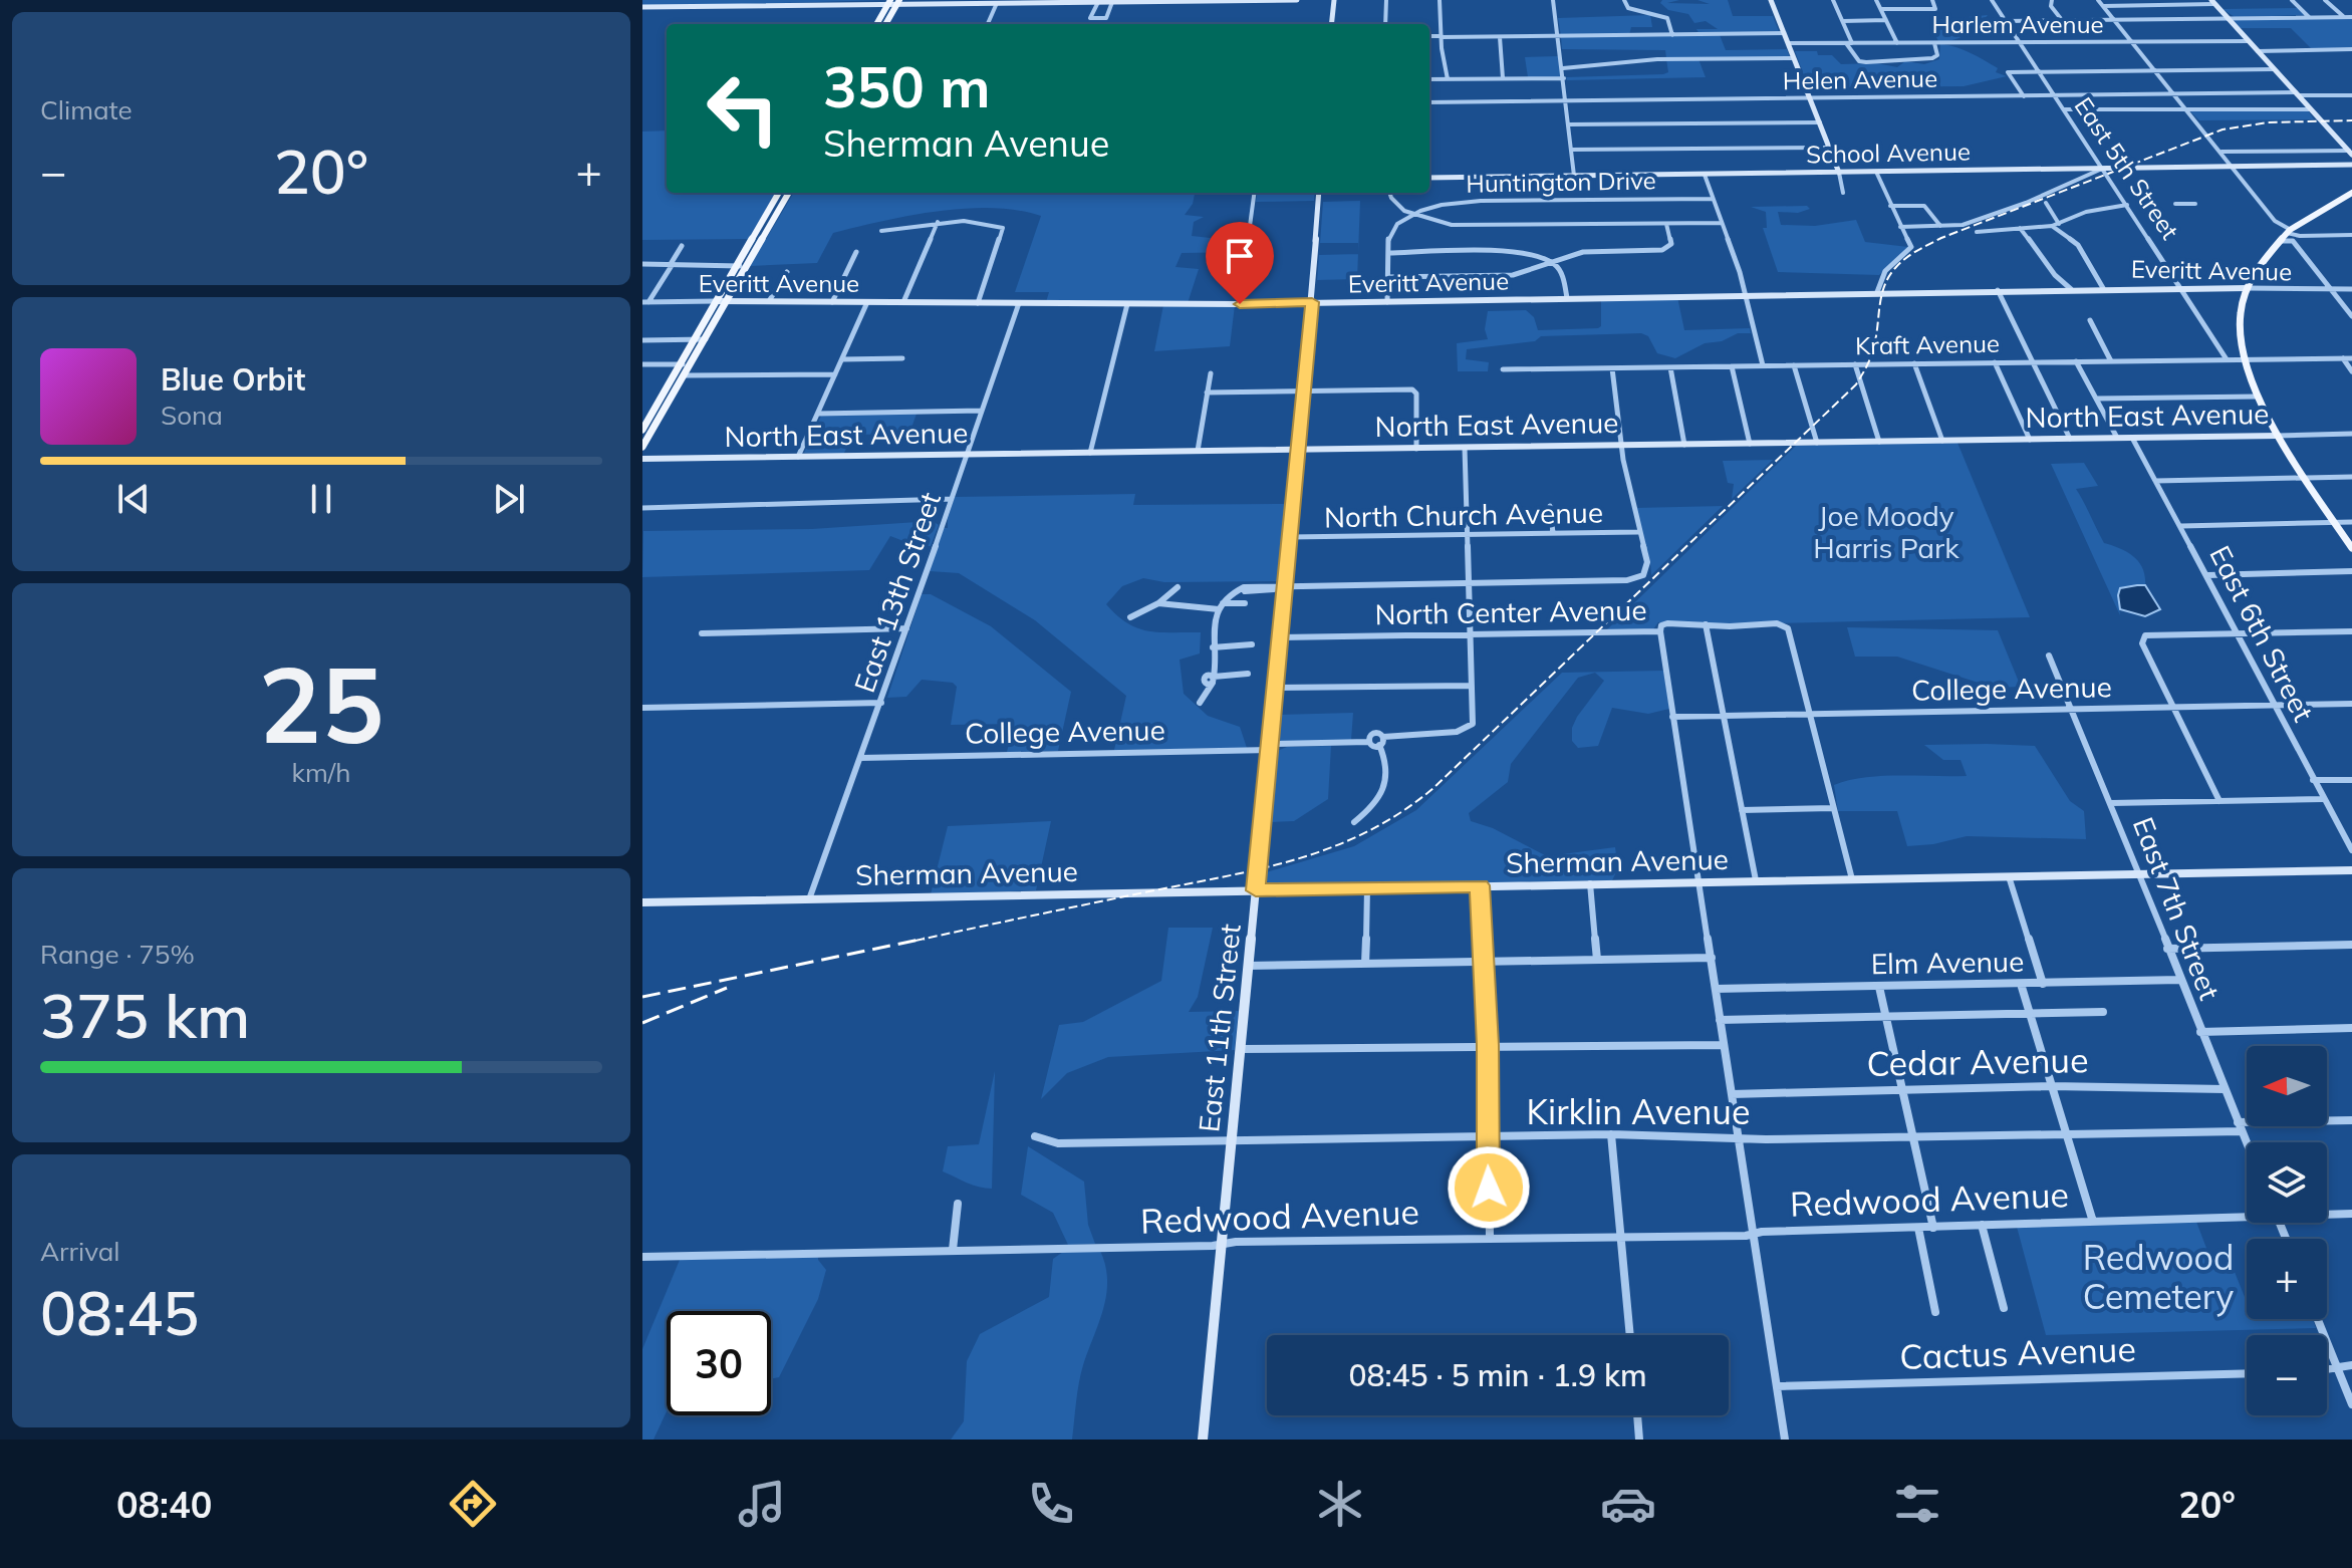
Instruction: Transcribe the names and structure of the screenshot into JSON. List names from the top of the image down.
{
  "streets": {
    "street": [
      "Harlem Avenue",
      "Helen Avenue",
      "School Avenue",
      "East 5th Street",
      "Huntington Drive",
      "Everitt Avenue",
      "Kraft Avenue",
      "North East Avenue",
      "North Church Avenue",
      "East 13th Street",
      "North Center Avenue",
      "East 6th Street",
      "College Avenue",
      "Sherman Avenue",
      "East 7th Street",
      "Elm Avenue",
      "East 11th Street",
      "Cedar Avenue",
      "Kirklin Avenue",
      "Redwood Avenue",
      "Cactus Avenue"
    ]
  },
  "crossings": [
    ["Harlem Avenue", "East 5th Street"],
    ["Helen Avenue", "East 5th Street"],
    ["School Avenue", "East 5th Street"],
    ["East 5th Street", "Everitt Avenue"],
    ["East 5th Street", "Kraft Avenue"],
    ["Everitt Avenue", "East 13th Street"],
    ["Everitt Avenue", "East 11th Street"],
    ["North East Avenue", "East 13th Street"],
    ["North East Avenue", "East 6th Street"],
    ["North East Avenue", "East 11th Street"],
    ["North Church Avenue", "East 11th Street"],
    ["East 13th Street", "College Avenue"],
    ["East 13th Street", "Sherman Avenue"],
    ["North Center Avenue", "College Avenue"],
    ["North Center Avenue", "East 11th Street"],
    ["East 6th Street", "College Avenue"],
    ["College Avenue", "East 7th Street"],
    ["College Avenue", "East 11th Street"],
    ["Sherman Avenue", "East 7th Street"],
    ["Sherman Avenue", "East 11th Street"],
    ["East 7th Street", "Elm Avenue"],
    ["East 7th Street", "Cedar Avenue"],
    ["East 7th Street", "Kirklin Avenue"],
    ["East 11th Street", "Kirklin Avenue"],
    ["East 11th Street", "Redwood Avenue"]
  ],
  "parks": ["Joe Moody Harris Park", "Redwood Cemetery"],
  "north": "left",
  "page": {
    "tile": [
      "Climate",
      ["25", "km/h"],
      ["Range · 75%", "375 km"],
      ["Arrival", "08:45"]
    ],
    "turn": ["350 m", "Sherman Avenue"],
    "heat": ["−", "20°", "+"],
    "song": ["Blue Orbit", "Sona"],
    "map_buttons": ["+", "−"],
    "limit": "30",
    "trip": "08:45 · 5 min · 1.9 km",
    "tabs": ["08:40", "20°"]
  }
}
